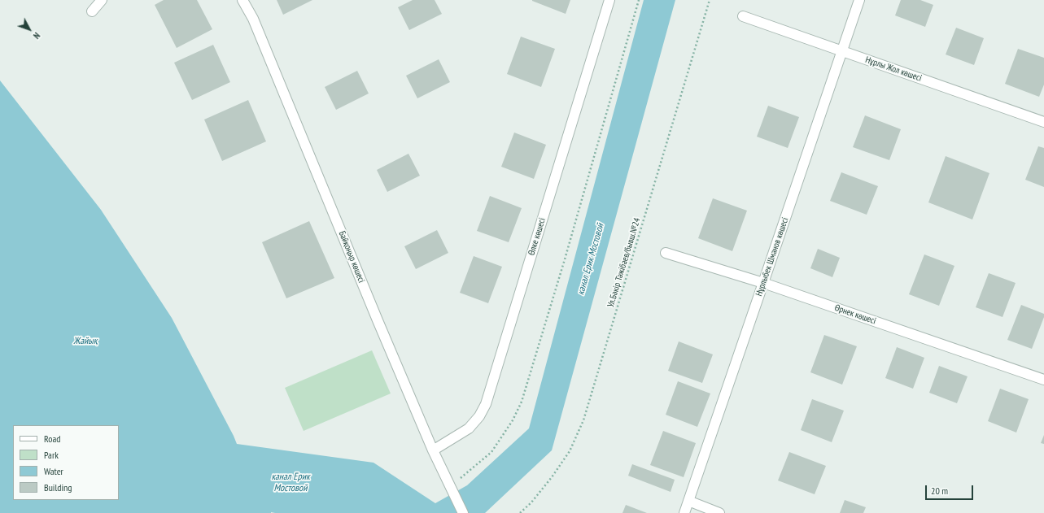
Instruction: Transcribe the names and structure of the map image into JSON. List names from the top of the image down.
{
  "streets": {
    "street": [
      "Нұрлы Жол көшесі",
      "Өлке көшесі",
      "Байқоңыр көшесi",
      "Нұрлыбек Шманов көшесі",
      "Өрнек көшесі"
    ],
    "path": ["Ул.Бәкір Тәжібаев/бывш.№24"]
  },
  "crossings": [
    ["Нұрлы Жол көшесі", "Нұрлыбек Шманов көшесі"],
    ["Өлке көшесі", "Байқоңыр көшесi"],
    ["Нұрлыбек Шманов көшесі", "Өрнек көшесі"]
  ],
  "water": ["канал Ерик Мостовой", "Жайық"],
  "legend": [
    "Road",
    "Park",
    "Water",
    "Building"
  ],
  "scale_bar": "20 m",
  "north": "bottom right"
}
